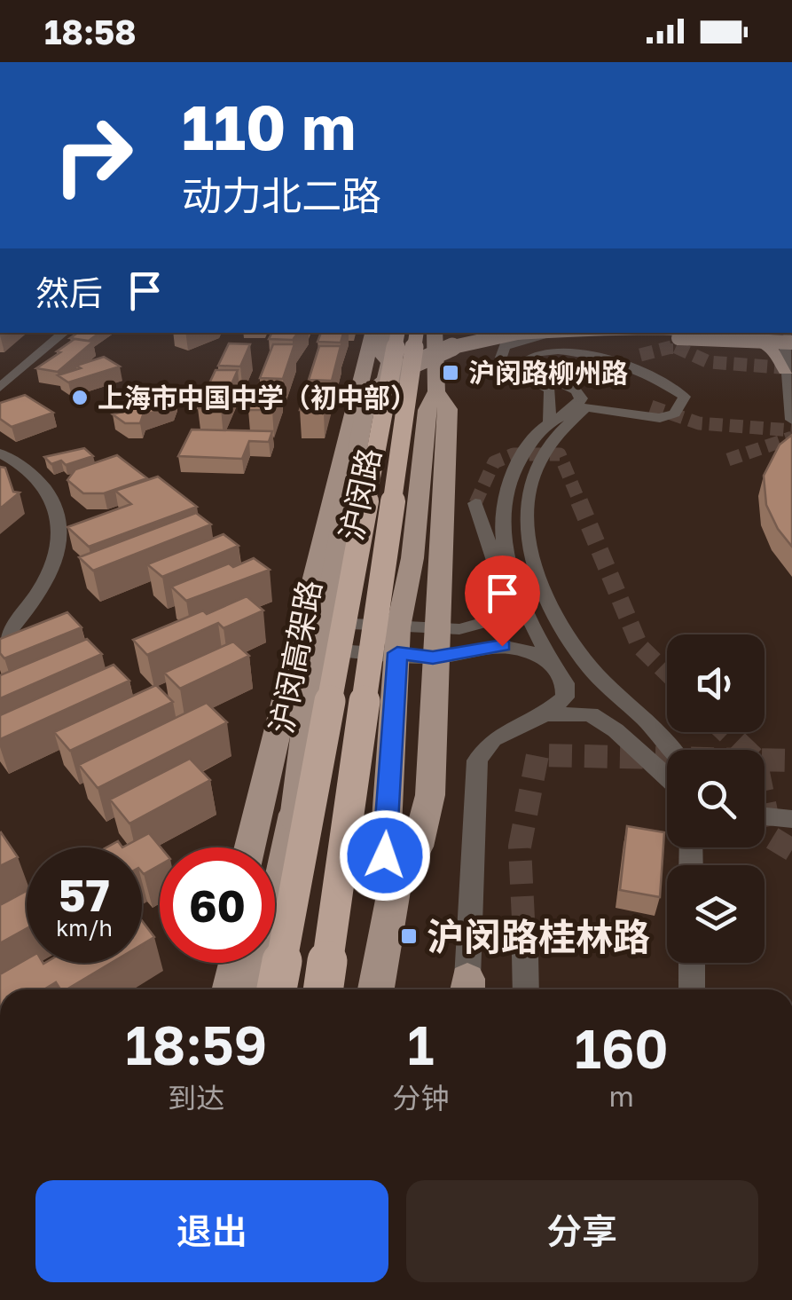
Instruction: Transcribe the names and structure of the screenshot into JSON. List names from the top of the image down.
{
  "streets": {
    "highway": ["沪闵高架路"],
    "main road": ["沪闵路"]
  },
  "places": {
    "transit": ["沪闵路柳州路", "沪闵路桂林路"],
    "other": ["上海市中国中学（初中部）"]
  },
  "page": {
    "status": "18:58",
    "turn": ["110 m", "动力北二路"],
    "then": "然后",
    "speed": "57 km/h",
    "limit": "60",
    "eta": [
      "18:59",
      "到达",
      "1",
      "分钟",
      "160",
      "m"
    ],
    "buttons": ["退出", "分享"]
  }
}
